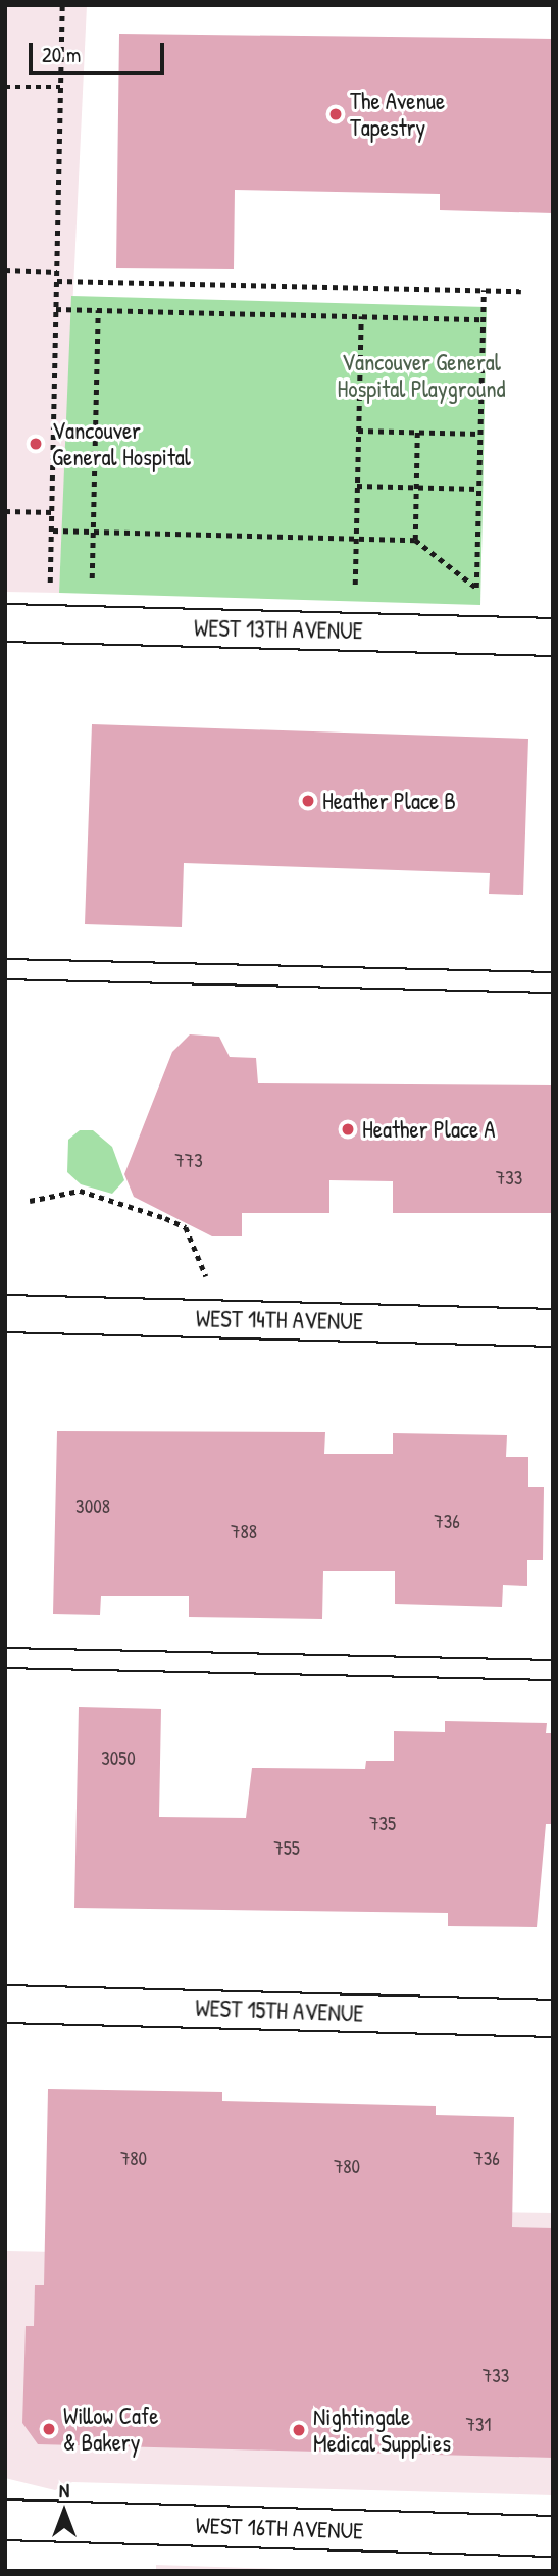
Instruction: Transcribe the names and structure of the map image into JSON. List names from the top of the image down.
{
  "streets": {
    "street": [
      "WEST 13TH AVENUE",
      "WEST 14TH AVENUE",
      "WEST 15TH AVENUE",
      "WEST 16TH AVENUE"
    ]
  },
  "parks": ["Vancouver General Hospital Playground"],
  "places": [
    "The Avenue Tapestry",
    "Vancouver General Hospital",
    "Heather Place B",
    "Heather Place A",
    "Willow Cafe & Bakery",
    "Nightingale Medical Supplies"
  ],
  "house_numbers": [
    "773",
    "733",
    "3008",
    "736",
    "788",
    "3050",
    "735",
    "755",
    "780",
    "736",
    "780",
    "733",
    "731"
  ],
  "scale_bar": "20 m",
  "north": "top"
}
